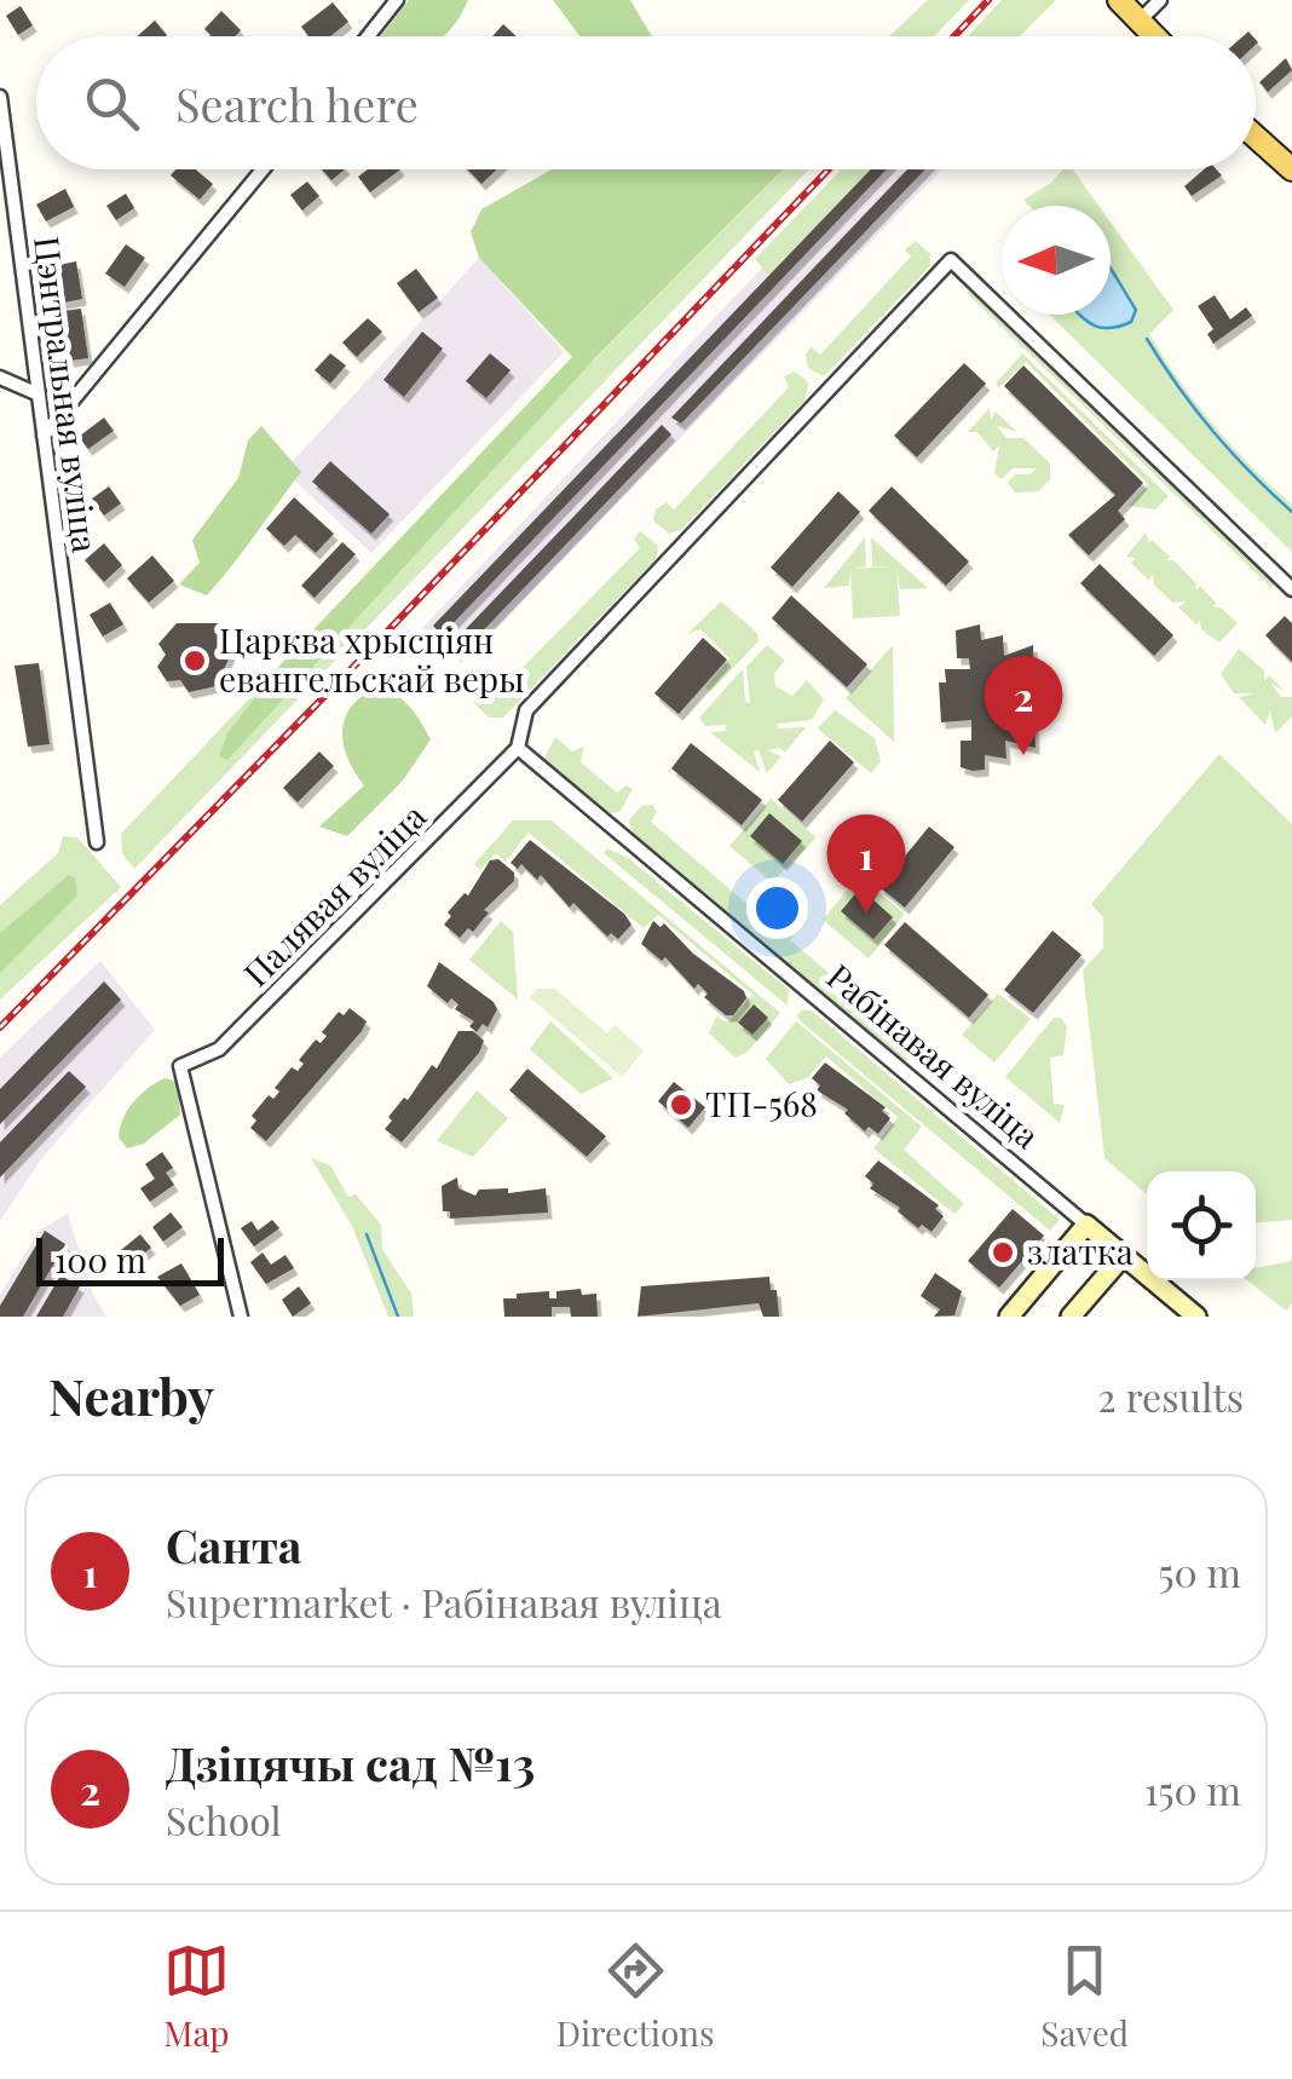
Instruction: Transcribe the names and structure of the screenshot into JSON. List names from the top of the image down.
{
  "streets": {
    "street": ["Цэнтральная вуліца", "Палявая вуліца", "Рабінавая вуліца"]
  },
  "crossings": [
    ["Палявая вуліца", "Рабінавая вуліца"]
  ],
  "places": ["Царква хрысціян евангельскай веры", "ТП-568", "златка"],
  "scale_bar": "100 m",
  "north": "left",
  "page": {
    "search": "Search here",
    "pins": ["2", "1"],
    "scale": "100 m",
    "heading": ["Nearby", "2 results"],
    "list": [
      {
        "mark": "1",
        "name": "Санта",
        "note": "Supermarket · Рабінавая вуліца",
        "value": "50 m"
      },
      {
        "mark": "2",
        "name": "Дзіцячы сад №13",
        "note": "School",
        "value": "150 m"
      }
    ],
    "nav": ["Map", "Directions", "Saved"]
  }
}
